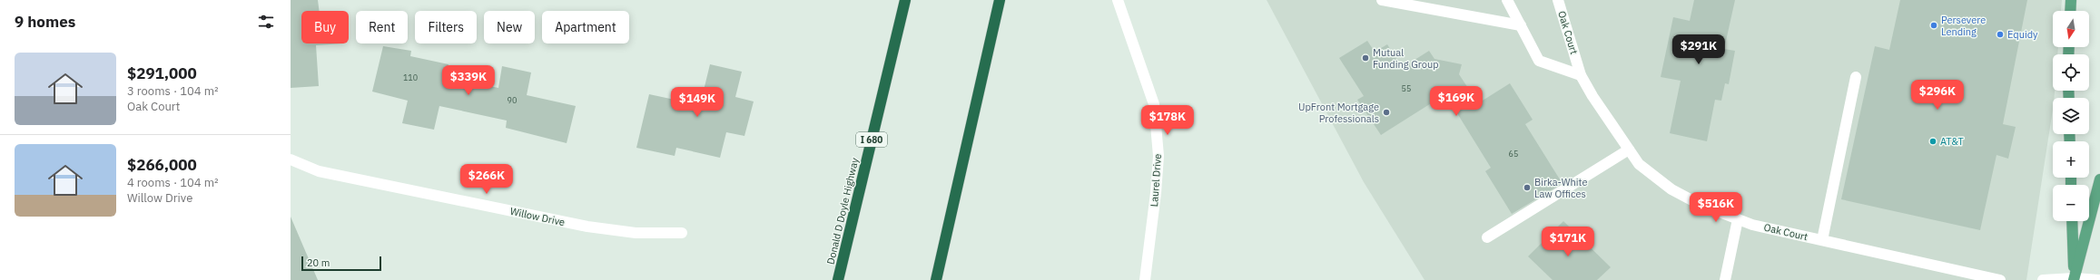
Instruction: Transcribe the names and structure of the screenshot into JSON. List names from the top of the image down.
{
  "streets": {
    "highway": ["I 680", "Donald D Doyle Highway"],
    "street": ["Oak Court", "Laurel Drive", "Willow Drive"]
  },
  "places": [
    "Persevere Lending",
    "Equidy",
    "Mutual Funding Group",
    "UpFront Mortgage Professionals",
    "AT&T",
    "Birka-White Law Offices"
  ],
  "house_numbers": [
    "110",
    "55",
    "90",
    "65"
  ],
  "scale_bar": "20 m",
  "north": "bottom",
  "page": {
    "heading": "9 homes",
    "map_buttons": ["+", "−"],
    "chip": [
      "Buy",
      "Rent",
      "Filters",
      "New",
      "Apartment"
    ],
    "price": [
      "$291K",
      "$339K",
      "$296K",
      "$169K",
      "$149K",
      "$178K",
      "$266K",
      "$516K",
      "$171K"
    ],
    "list": [
      {
        "name": "$291,000",
        "note": "3 rooms · 104 m² · Oak Court"
      },
      {
        "name": "$266,000",
        "note": "4 rooms · 104 m² · Willow Drive"
      }
    ],
    "scale": "20 m"
  }
}
